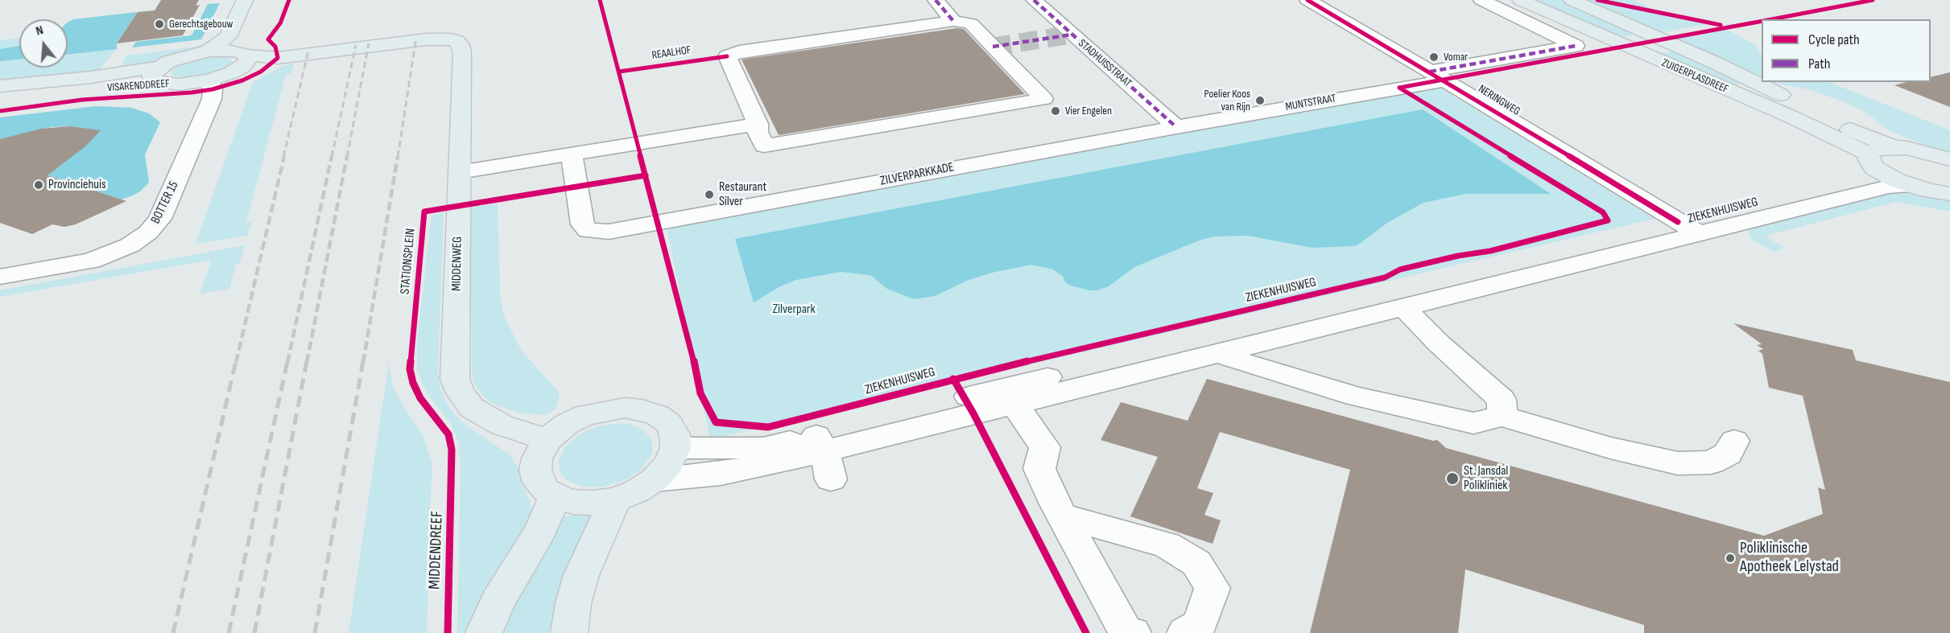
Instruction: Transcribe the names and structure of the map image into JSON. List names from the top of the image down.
{
  "streets": {
    "main road": ["ZUIGERPLASDREEF", "VISARENDDREEF", "MIDDENWEG"],
    "street": [
      "STADHUISSTRAAT",
      "NERINGWEG",
      "MUNTSTRAAT",
      "ZILVERPARKKADE",
      "BOTTER 15",
      "ZIEKENHUISWEG"
    ],
    "cycle path": ["REAALHOF", "STATIONSPLEIN"]
  },
  "crossings": [
    ["STADHUISSTRAAT", "MUNTSTRAAT"],
    ["STADHUISSTRAAT", "ZILVERPARKKADE"],
    ["ZUIGERPLASDREEF", "NERINGWEG"],
    ["ZUIGERPLASDREEF", "ZIEKENHUISWEG"],
    ["NERINGWEG", "MUNTSTRAAT"],
    ["NERINGWEG", "ZIEKENHUISWEG"],
    ["MUNTSTRAAT", "ZILVERPARKKADE"],
    ["ZIEKENHUISWEG", "MIDDENWEG"]
  ],
  "parks": ["Zilverpark"],
  "places": [
    "Gerechtsgebouw",
    "Vomar",
    "Poelier Koos van Rijn",
    "Vier Engelen",
    "Provinciehuis",
    "Restaurant Silver",
    "St. Jansdal Polikliniek",
    "Poliklinische Apotheek Lelystad"
  ],
  "legend": ["Cycle path", "Path"],
  "north": "top"
}
